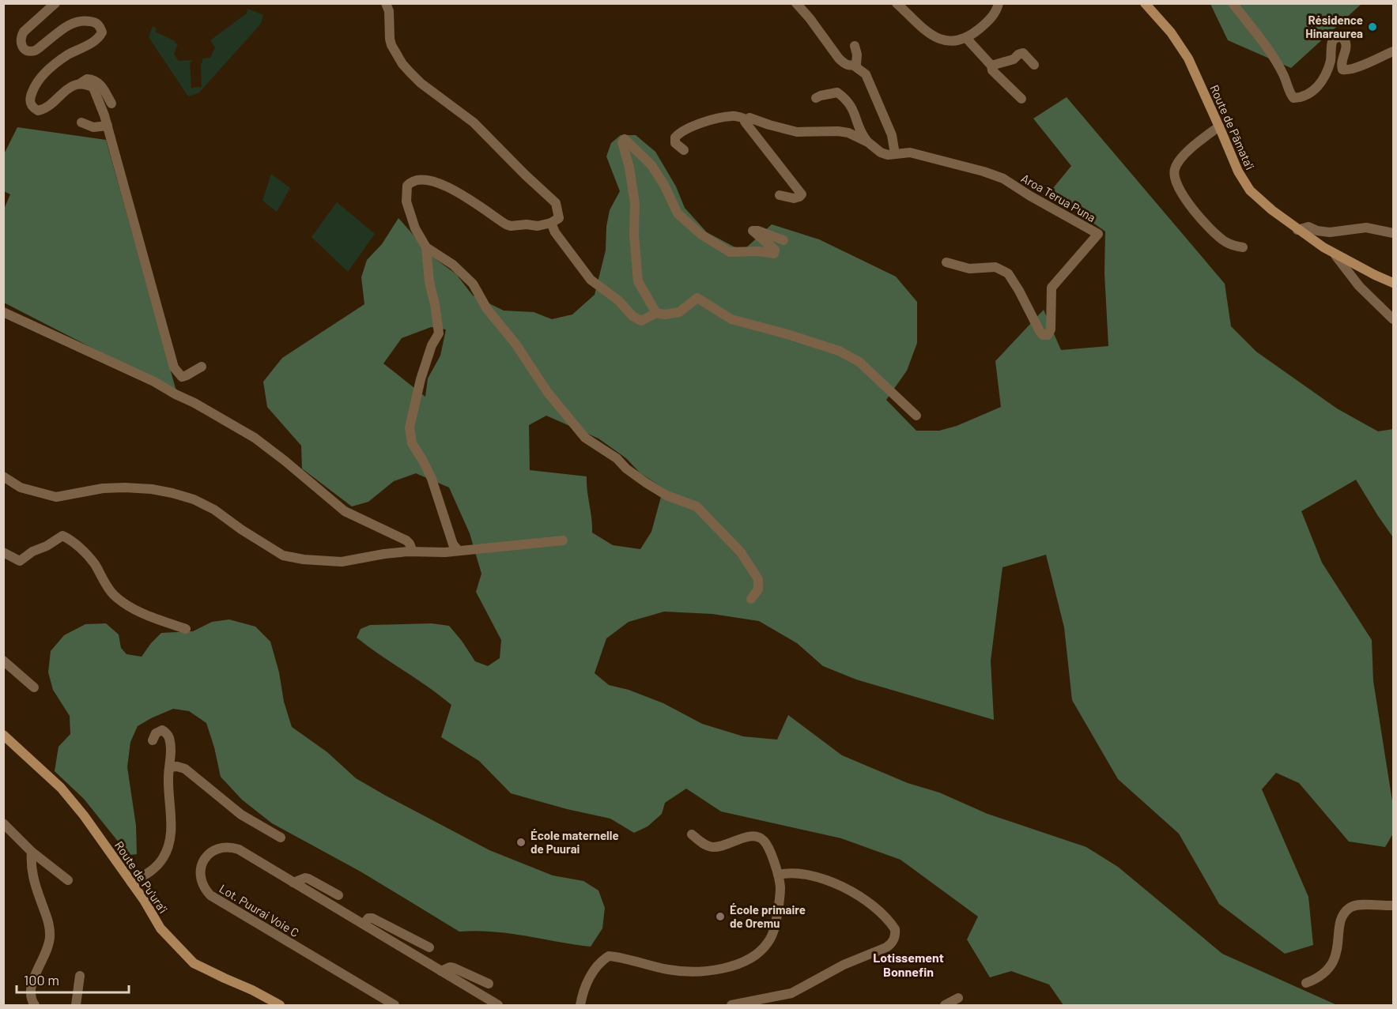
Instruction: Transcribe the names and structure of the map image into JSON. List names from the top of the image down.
{
  "streets": {
    "main road": ["Route de Pāmata'i", "Route de Pu'ura'i"],
    "street": ["Aroa Terua Puna", "Lot. Puurai Voie C"]
  },
  "districts": ["Lotissement Bonnefin"],
  "places": ["Résidence Hinaraurea", "École maternelle de Puurai", "École primaire de Oremu"],
  "scale_bar": "100 m"
}
